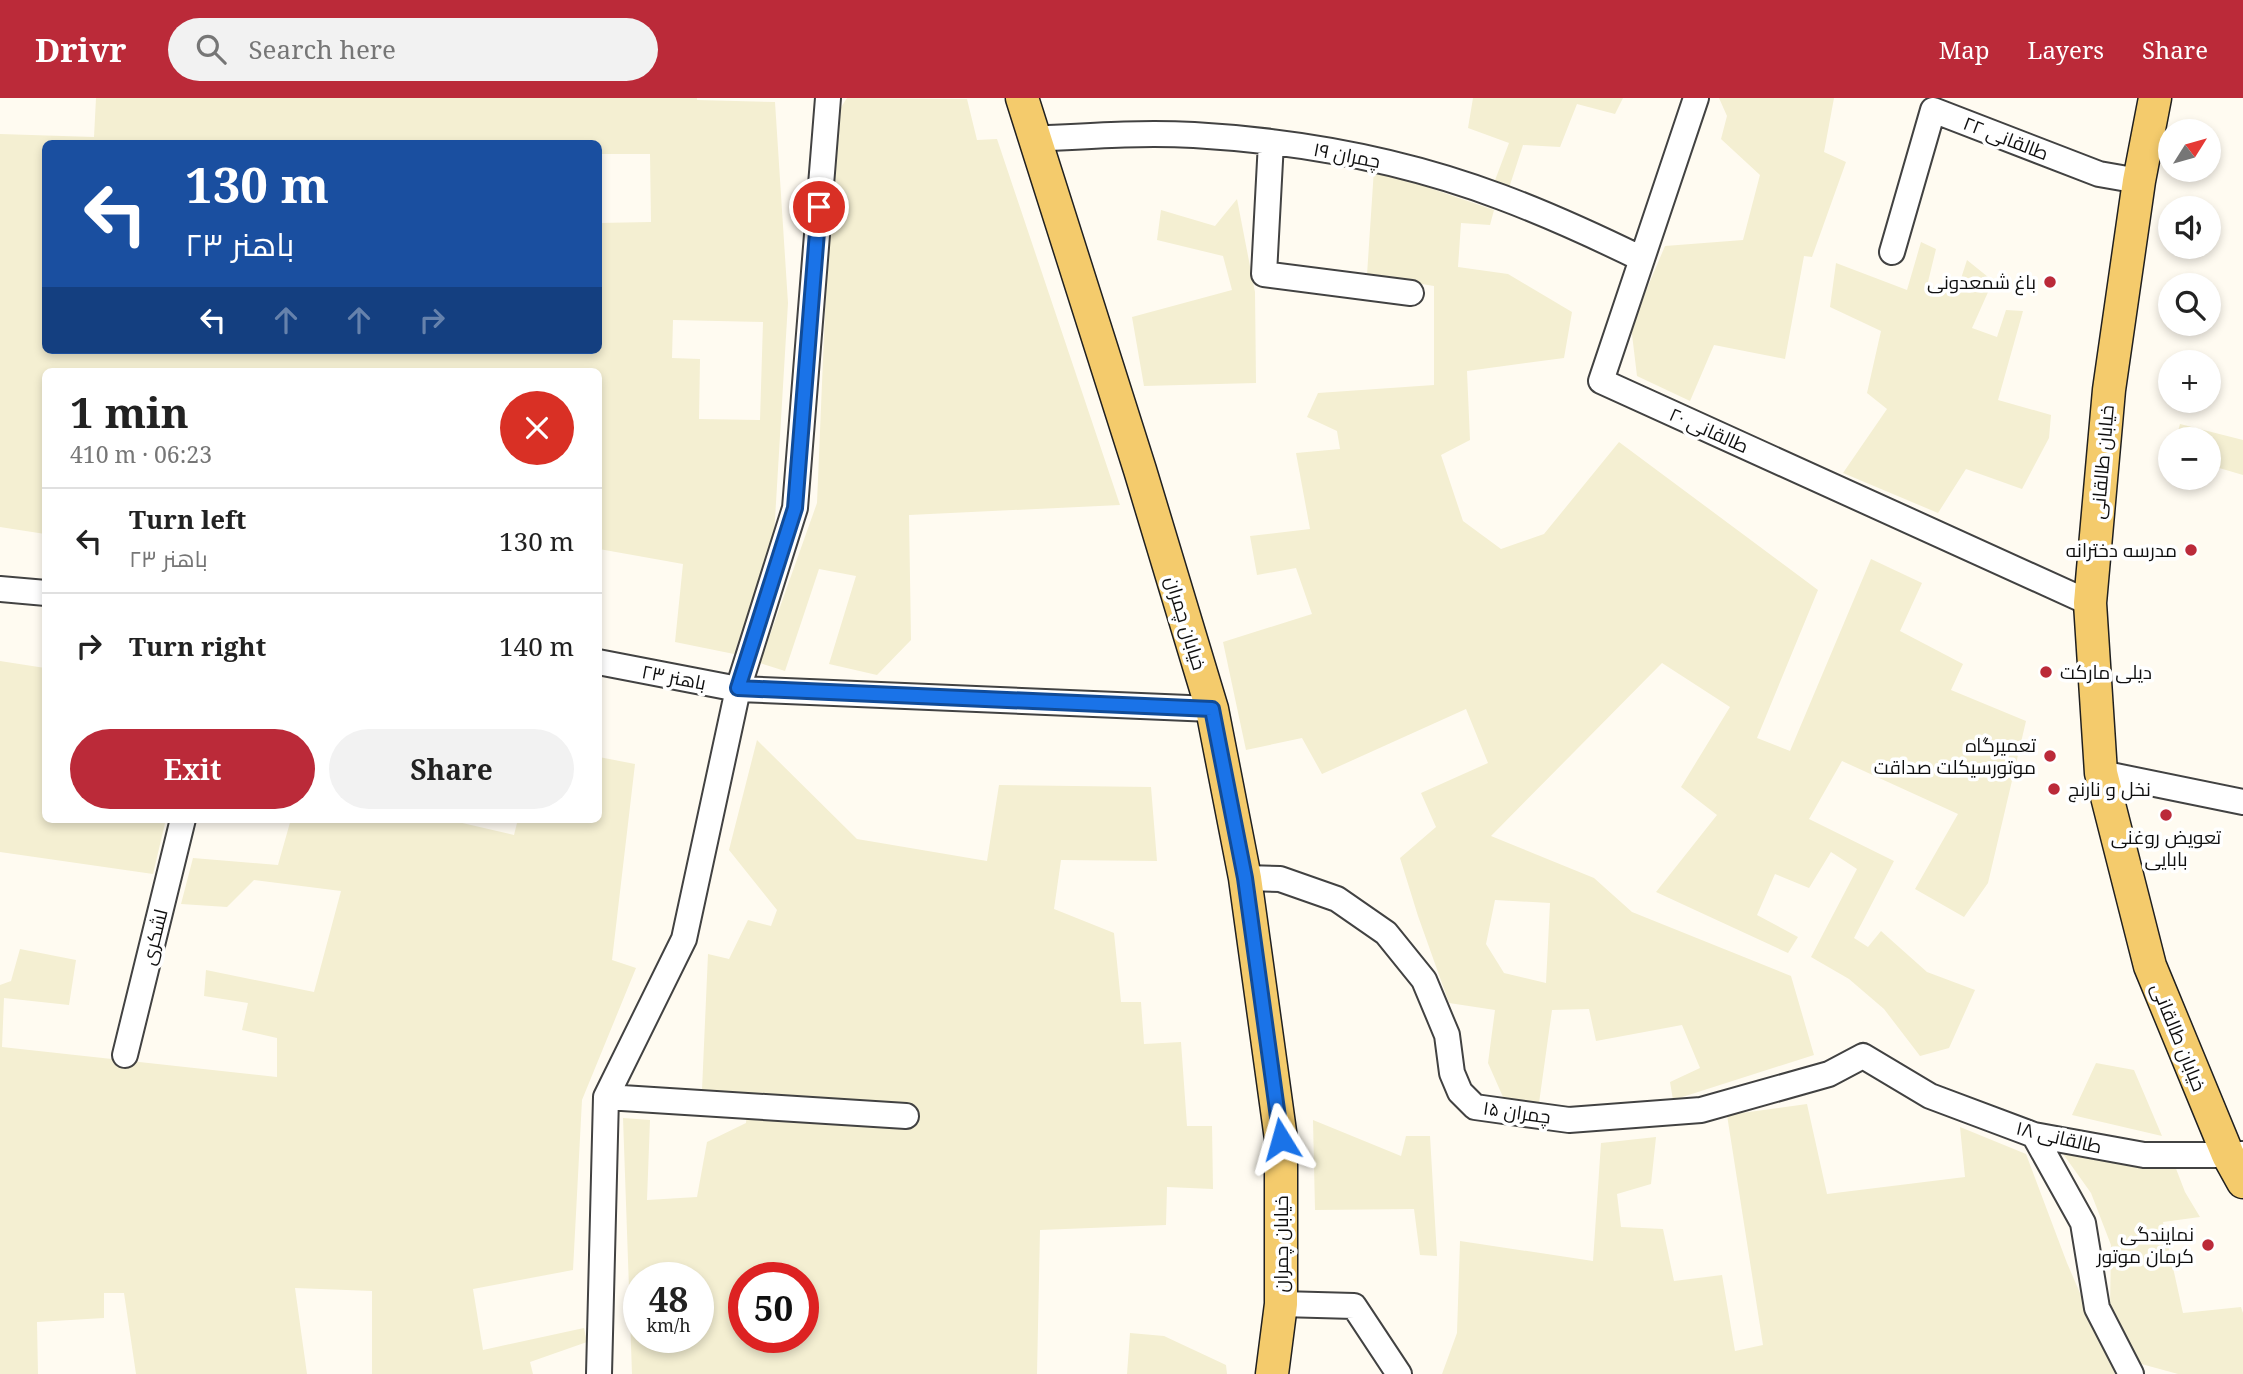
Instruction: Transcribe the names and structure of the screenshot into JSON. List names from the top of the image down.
{
  "streets": {
    "main road": ["خیابان طالقانی", "خیابان چمران"],
    "street": [
      "طالقانی ۲۲",
      "چمران ۱۹",
      "طالقانی ۲۰",
      "باهنر ۲۳",
      "لشکری",
      "چمران ۱۵",
      "طالقانی ۱۸"
    ]
  },
  "crossings": [
    ["طالقانی ۲۲", "خیابان طالقانی"],
    ["چمران ۱۹", "طالقانی ۲۰"],
    ["چمران ۱۹", "خیابان چمران"],
    ["طالقانی ۲۰", "خیابان طالقانی"],
    ["خیابان طالقانی", "طالقانی ۱۸"],
    ["خیابان چمران", "باهنر ۲۳"],
    ["خیابان چمران", "چمران ۱۵"],
    ["چمران ۱۵", "طالقانی ۱۸"]
  ],
  "places": [
    "باغ شمعدونی",
    "مدرسه دخترانه",
    "دیلی مارکت",
    "تعمیرگاه موتورسیکلت صداقت",
    "نخل و نارنج",
    "تعویض روغنی بابایی",
    "نمایندگی کرمان موتور"
  ],
  "north": "top right",
  "page": {
    "header": "Drivr",
    "search": "Search here",
    "nav": ["Map", "Layers", "Share"],
    "map_buttons": ["+", "−"],
    "turn": ["130 m", "باهنر ۲۳"],
    "heading": ["1 min", "410 m · 06:23"],
    "list": [
      {
        "name": "Turn left",
        "note": "باهنر ۲۳",
        "value": "130 m"
      },
      {
        "name": "Turn right",
        "value": "140 m"
      }
    ],
    "buttons": ["Exit", "Share"],
    "speed": "48 km/h",
    "limit": "50"
  }
}
